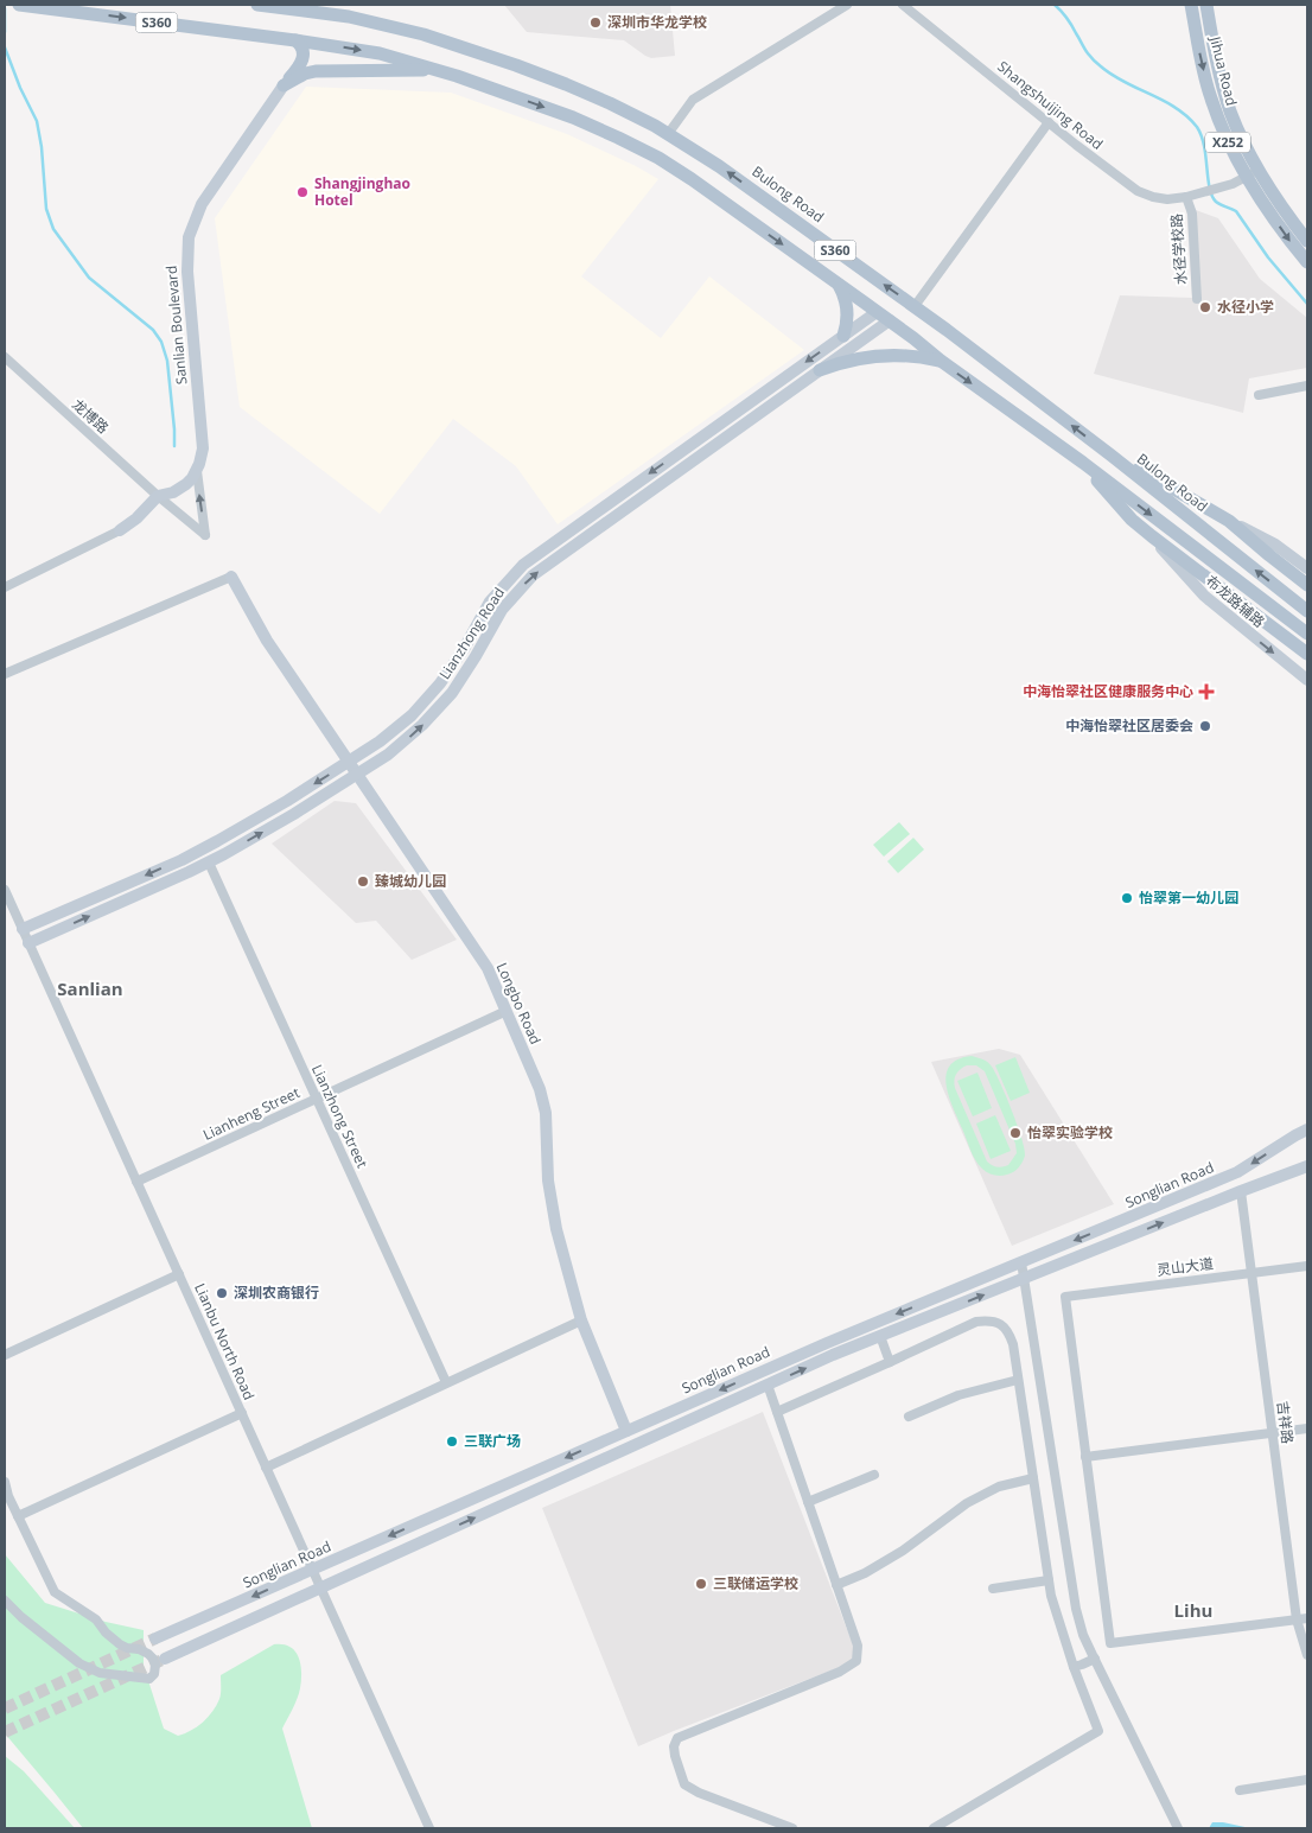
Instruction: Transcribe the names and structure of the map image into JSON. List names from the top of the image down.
{
  "streets": {
    "main road": [
      "S360",
      "Jihua Road",
      "X252",
      "Bulong Road"
    ],
    "street": [
      "Shangshuijing Road",
      "水径学校路",
      "Sanlian Boulevard",
      "龙博路",
      "布龙路辅路",
      "Lianzhong Road",
      "Longbo Road",
      "Lianheng Street",
      "Lianzhong Street",
      "Songlian Road",
      "灵山大道",
      "Lianbu North Road",
      "吉祥路"
    ]
  },
  "crossings": [
    ["S360", "Lianzhong Road"],
    ["Jihua Road", "Shangshuijing Road"],
    ["Shangshuijing Road", "水径学校路"],
    ["Lianzhong Road", "Longbo Road"],
    ["Lianzhong Road", "Lianzhong Street"],
    ["Lianzhong Road", "Lianbu North Road"],
    ["Longbo Road", "Lianheng Street"],
    ["Longbo Road", "Songlian Road"],
    ["Lianheng Street", "Lianzhong Street"],
    ["Lianheng Street", "Lianbu North Road"],
    ["Songlian Road", "Lianbu North Road"],
    ["Songlian Road", "吉祥路"],
    ["灵山大道", "吉祥路"]
  ],
  "districts": ["Sanlian", "Lihu"],
  "places": {
    "other": [
      "深圳市华龙学校",
      "Shangjinghao Hotel",
      "水径小学",
      "中海怡翠社区居委会",
      "臻城幼儿园",
      "怡翠第一幼儿园",
      "怡翠实验学校",
      "深圳农商银行",
      "三联广场",
      "三联储运学校"
    ],
    "health": ["中海怡翠社区健康服务中心"]
  }
}
